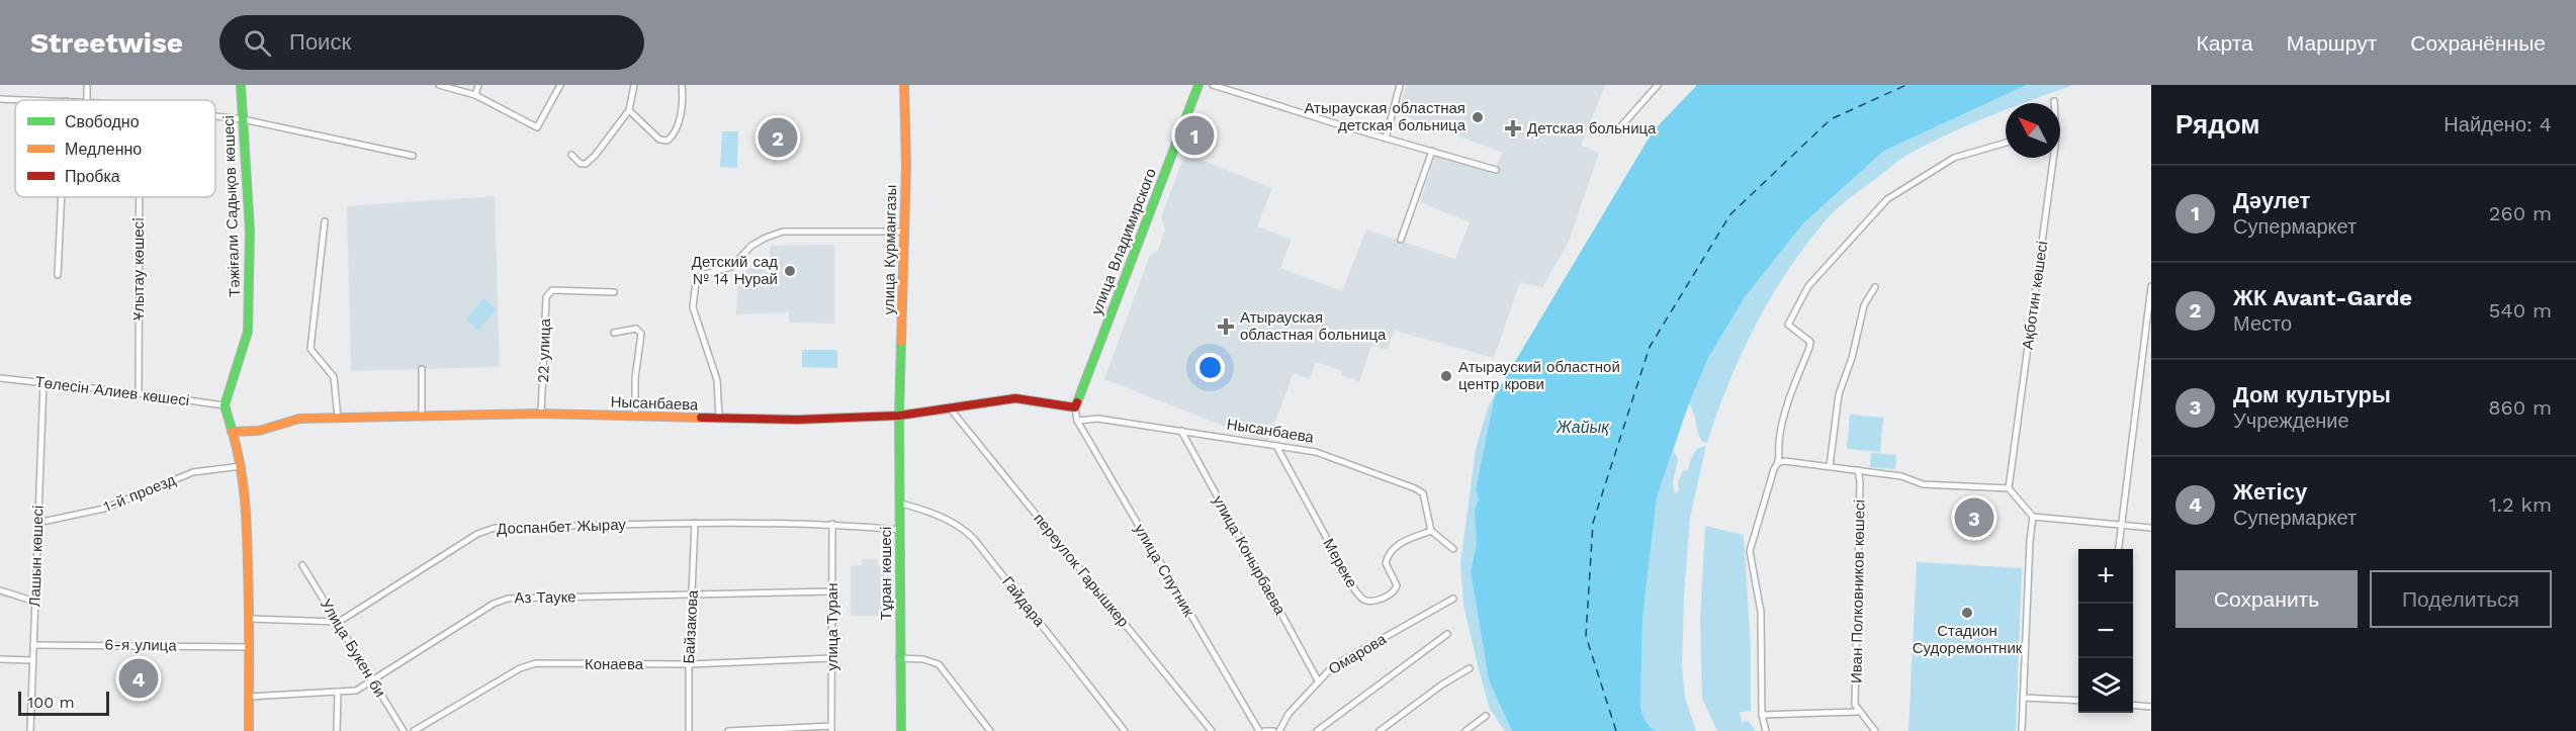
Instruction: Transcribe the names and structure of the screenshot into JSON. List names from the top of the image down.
{
  "streets": {
    "street": [
      "Тәжіғали Садықов көшесі",
      "улица Владимирского",
      "улица Курмангазы",
      "Ұлытау көшесi",
      "Ақботин көшесі",
      "22 улица",
      "Төлесін Алиев көшесі",
      "Нысанбаева",
      "1-й проезд",
      "Доспанбет Жырау",
      "улица Конырбаева",
      "Лашын көшесі",
      "Мереке",
      "переулок Гарышкер",
      "улица Спутник",
      "Тұран көшесі",
      "Иван Полковников көшесі",
      "Аз Тауке",
      "Гайдара",
      "Байзакова",
      "улица Туран",
      "6-я улица",
      "Улица Букен би",
      "Омарова",
      "Конаева"
    ]
  },
  "crossings": [
    ["Тәжіғали Садықов көшесі", "Төлесін Алиев көшесі"],
    ["улица Владимирского", "Нысанбаева"],
    ["улица Владимирского", "улица Спутник"],
    ["улица Курмангазы", "Нысанбаева"],
    ["улица Курмангазы", "Тұран көшесі"],
    ["Ұлытау көшесi", "Төлесін Алиев көшесі"],
    ["22 улица", "Нысанбаева"],
    ["Төлесін Алиев көшесі", "Лашын көшесі"],
    ["Нысанбаева", "улица Конырбаева"],
    ["Нысанбаева", "Мереке"],
    ["Нысанбаева", "переулок Гарышкер"],
    ["Нысанбаева", "улица Спутник"],
    ["Нысанбаева", "Тұран көшесі"],
    ["1-й проезд", "Лашын көшесі"],
    ["Доспанбет Жырау", "Тұран көшесі"],
    ["Доспанбет Жырау", "Байзакова"],
    ["Доспанбет Жырау", "улица Туран"],
    ["Доспанбет Жырау", "Улица Букен би"],
    ["улица Конырбаева", "Омарова"],
    ["Лашын көшесі", "6-я улица"],
    ["Тұран көшесі", "Гайдара"],
    ["Аз Тауке", "Байзакова"],
    ["Аз Тауке", "улица Туран"],
    ["Аз Тауке", "Улица Букен би"],
    ["Байзакова", "Конаева"],
    ["улица Туран", "Конаева"]
  ],
  "water": ["Жайық"],
  "places": {
    "other": [
      "Атырауская областная детская больница",
      "Детский сад № 14 Нурай",
      "Атырауский областной центр крови",
      "Стадион Судоремонтник"
    ],
    "health": ["Детская больница", "Атырауская областная больница"]
  },
  "legend": ["Свободно", "Медленно", "Пробка"],
  "scale_bar": "100 m",
  "north": "top left",
  "page": {
    "header": "Streetwise",
    "search": "Поиск",
    "nav": ["Карта", "Маршрут", "Сохранённые"],
    "heading": ["Рядом", "Найдено: 4"],
    "pins": [
      "1",
      "2",
      "3",
      "4"
    ],
    "list": [
      {
        "mark": "1",
        "name": "Дәулет",
        "note": "Супермаркет",
        "value": "260 m"
      },
      {
        "mark": "2",
        "name": "ЖК Avant-Garde",
        "note": "Место",
        "value": "540 m"
      },
      {
        "mark": "3",
        "name": "Дом культуры",
        "note": "Учреждение",
        "value": "860 m"
      },
      {
        "mark": "4",
        "name": "Жетісу",
        "note": "Супермаркет",
        "value": "1.2 km"
      }
    ],
    "map_buttons": ["+", "−"],
    "buttons": ["Сохранить", "Поделиться"],
    "scale": "100 m"
  }
}
